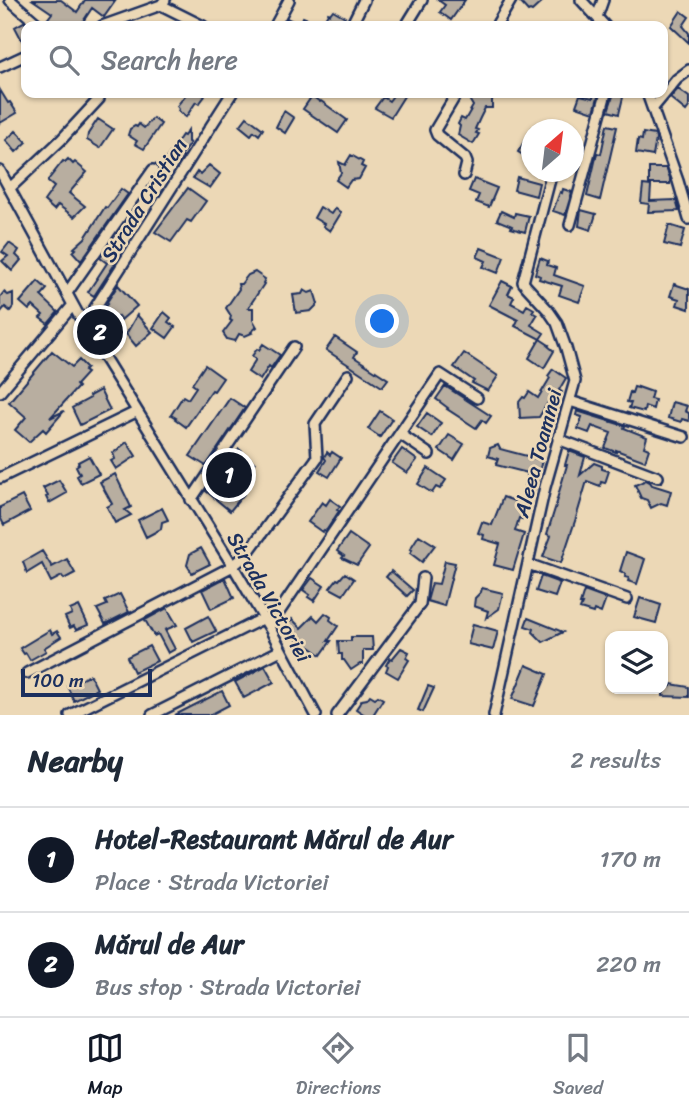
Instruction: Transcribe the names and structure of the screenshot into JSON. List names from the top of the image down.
{
  "streets": {
    "street": ["Strada Cristian", "Aleea Toamnei", "Strada Victoriei"]
  },
  "crossings": [
    ["Strada Cristian", "Strada Victoriei"]
  ],
  "scale_bar": "100 m",
  "north": "top right",
  "page": {
    "search": "Search here",
    "pins": ["2", "1"],
    "scale": "100 m",
    "heading": ["Nearby", "2 results"],
    "list": [
      {
        "mark": "1",
        "name": "Hotel-Restaurant Mărul de Aur",
        "note": "Place · Strada Victoriei",
        "value": "170 m"
      },
      {
        "mark": "2",
        "name": "Mărul de Aur",
        "note": "Bus stop · Strada Victoriei",
        "value": "220 m"
      }
    ],
    "nav": ["Map", "Directions", "Saved"]
  }
}
